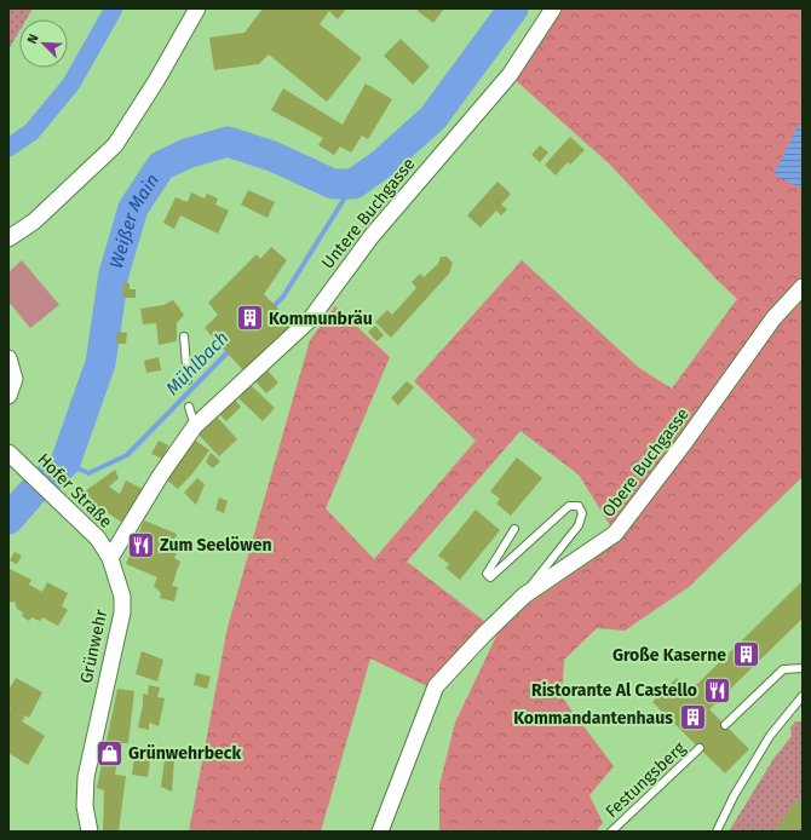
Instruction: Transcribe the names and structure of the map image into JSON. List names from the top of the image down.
{
  "streets": {
    "street": [
      "Untere Buchgasse",
      "Obere Buchgasse",
      "Hofer Straße",
      "Grünwehr"
    ],
    "lane": ["Festungsberg"]
  },
  "crossings": [
    ["Hofer Straße", "Grünwehr"]
  ],
  "water": ["Weißer Main", "Mühlbach"],
  "places": {
    "building": ["Kommunbräu", "Große Kaserne", "Kommandantenhaus"],
    "restaurant": ["Zum Seelöwen", "Ristorante Al Castello"],
    "shop": ["Grünwehrbeck"]
  },
  "north": "top left"
}
